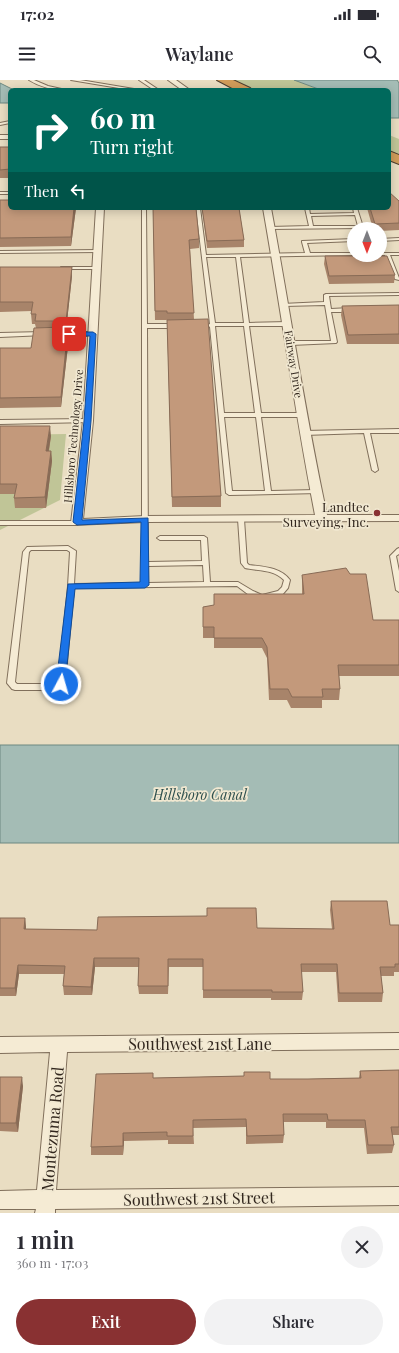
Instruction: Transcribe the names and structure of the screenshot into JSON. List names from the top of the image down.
{
  "streets": {
    "street": [
      "Fairway Drive",
      "Hillsboro Technology Drive",
      "Southwest 21st Lane",
      "Montezuma Road",
      "Southwest 21st Street"
    ]
  },
  "crossings": [
    ["Southwest 21st Lane", "Montezuma Road"],
    ["Montezuma Road", "Southwest 21st Street"]
  ],
  "water": ["Hillsboro Canal"],
  "places": ["Landtec Surveying, Inc."],
  "north": "bottom",
  "page": {
    "status": "17:02",
    "header": "Waylane",
    "turn": ["60 m", "Turn right"],
    "then": "Then",
    "heading": ["1 min", "360 m · 17:03"],
    "buttons": ["Exit", "Share"]
  }
}
